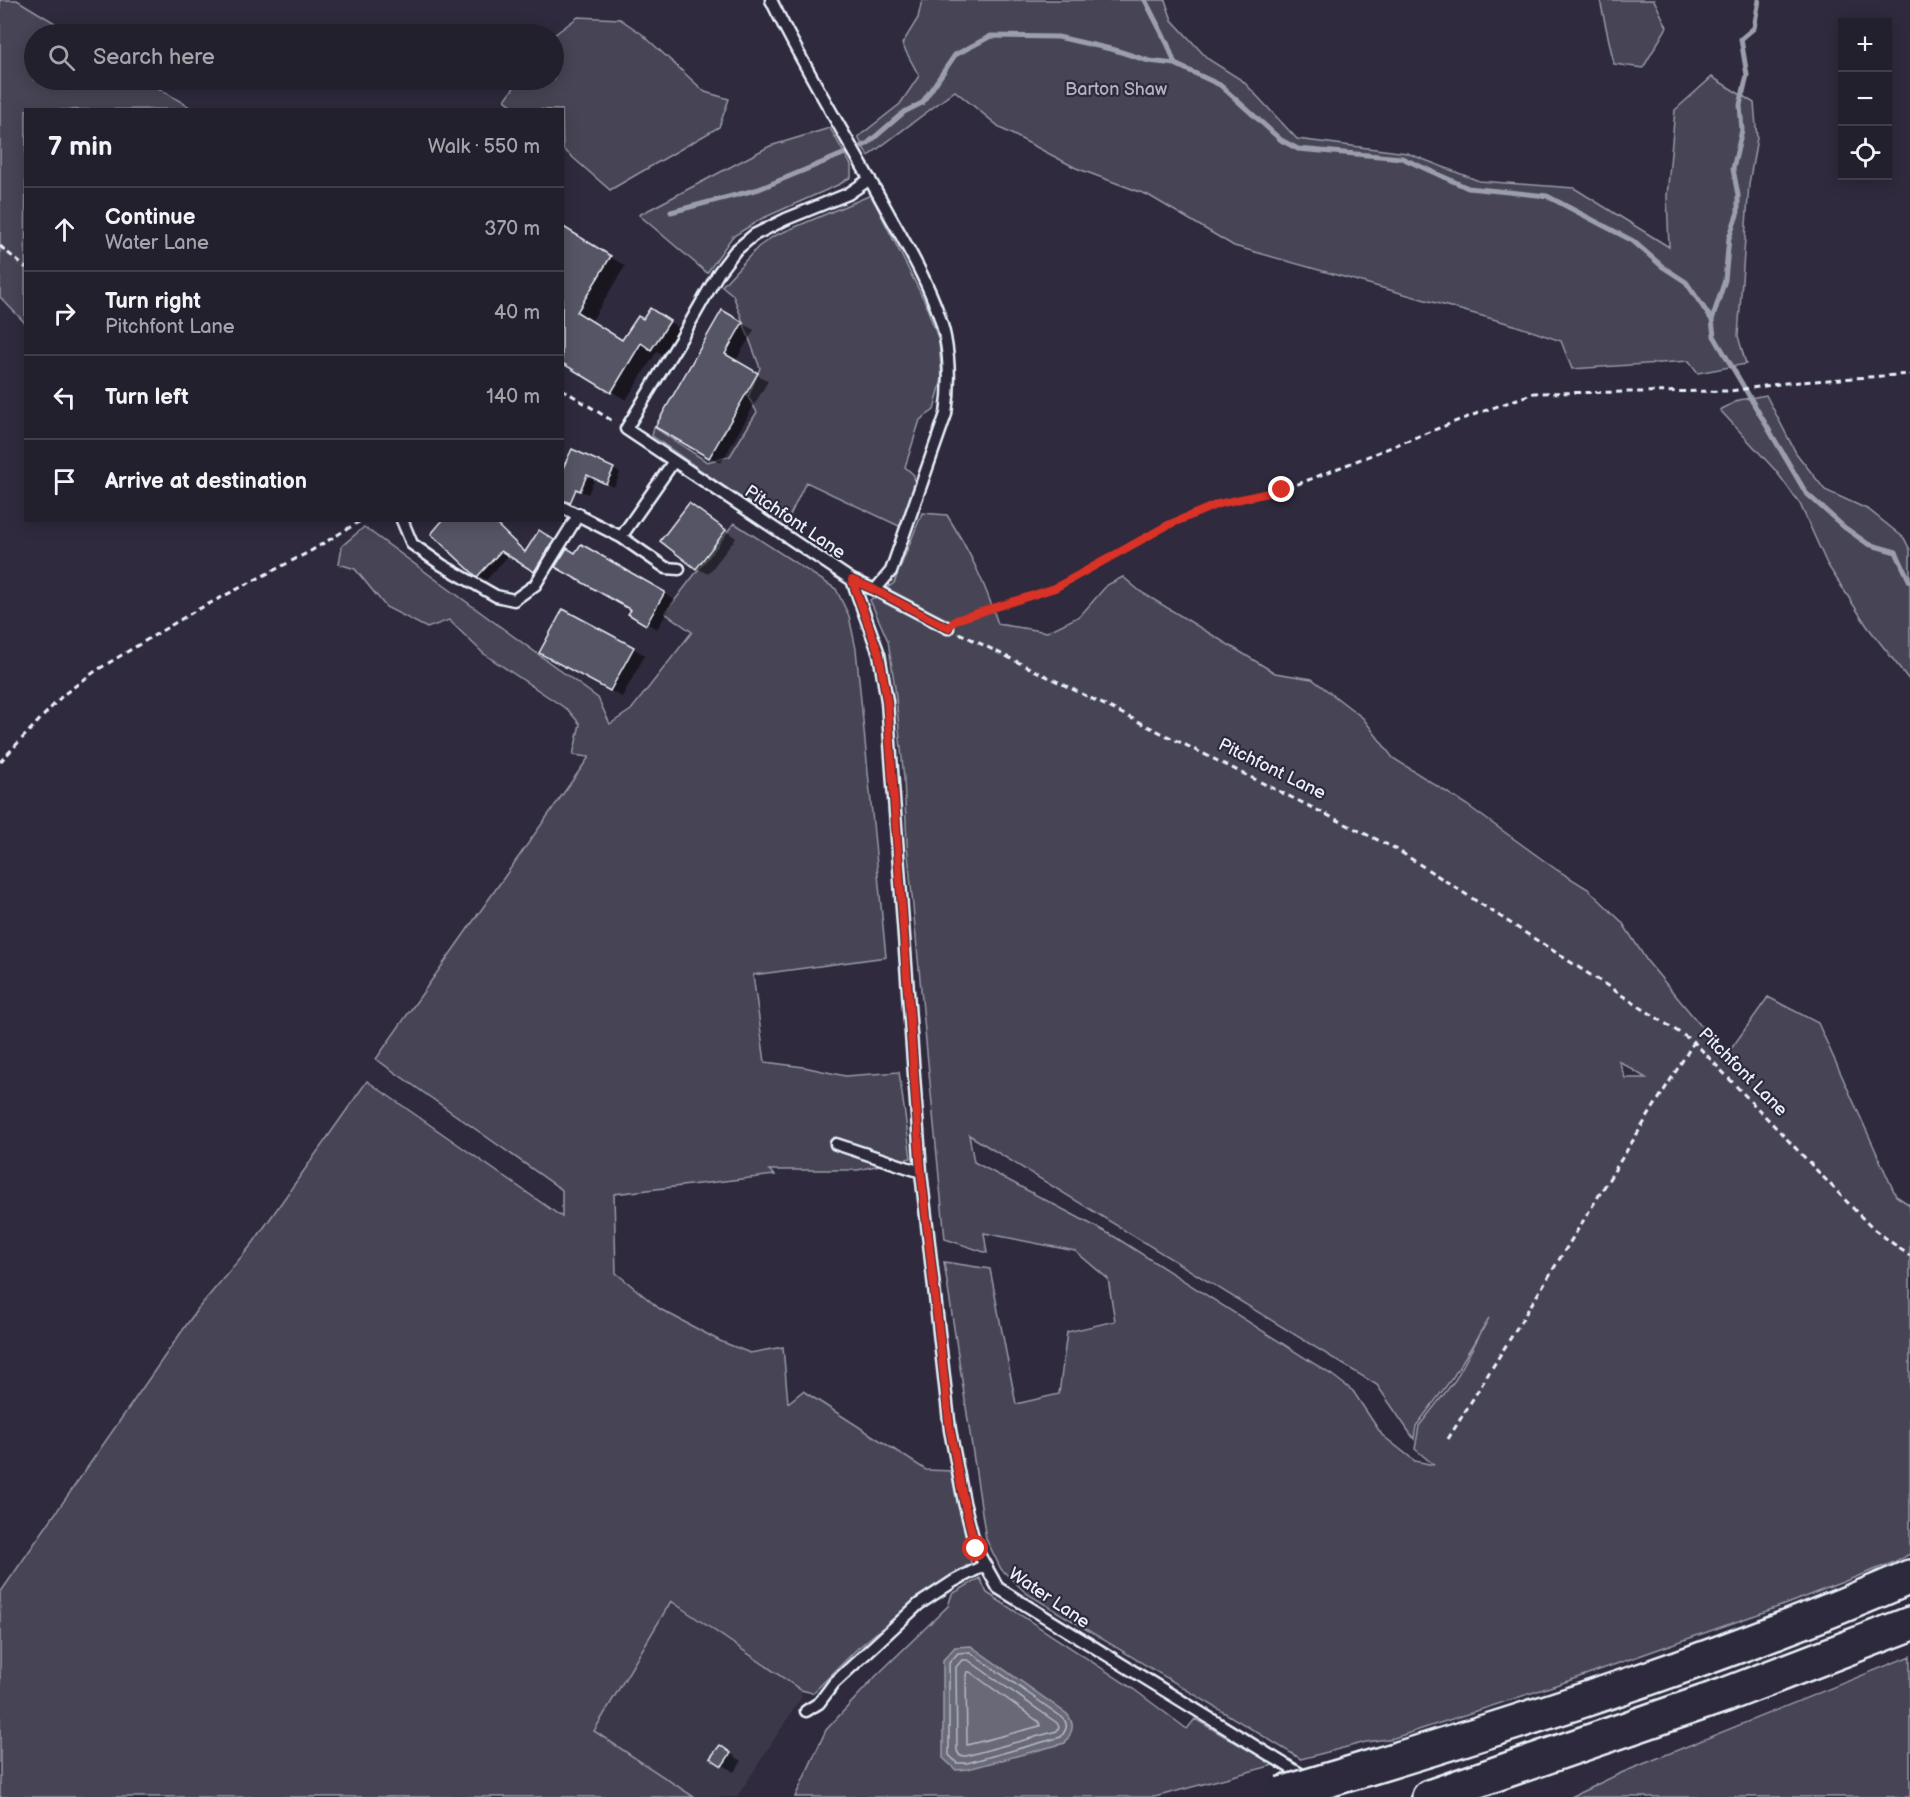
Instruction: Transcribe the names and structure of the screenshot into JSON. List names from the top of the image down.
{
  "streets": {
    "lane": ["Pitchfont Lane", "Water Lane"]
  },
  "crossings": [
    ["Pitchfont Lane", "Water Lane"]
  ],
  "parks": ["Barton Shaw"],
  "page": {
    "map_buttons": ["+", "−"],
    "search": "Search here",
    "heading": ["7 min", "Walk · 550 m"],
    "list": [
      ["Continue", "Water Lane", "370 m"],
      ["Turn right", "Pitchfont Lane", "40 m"],
      ["Turn left", "140 m"],
      "Arrive at destination"
    ]
  }
}
